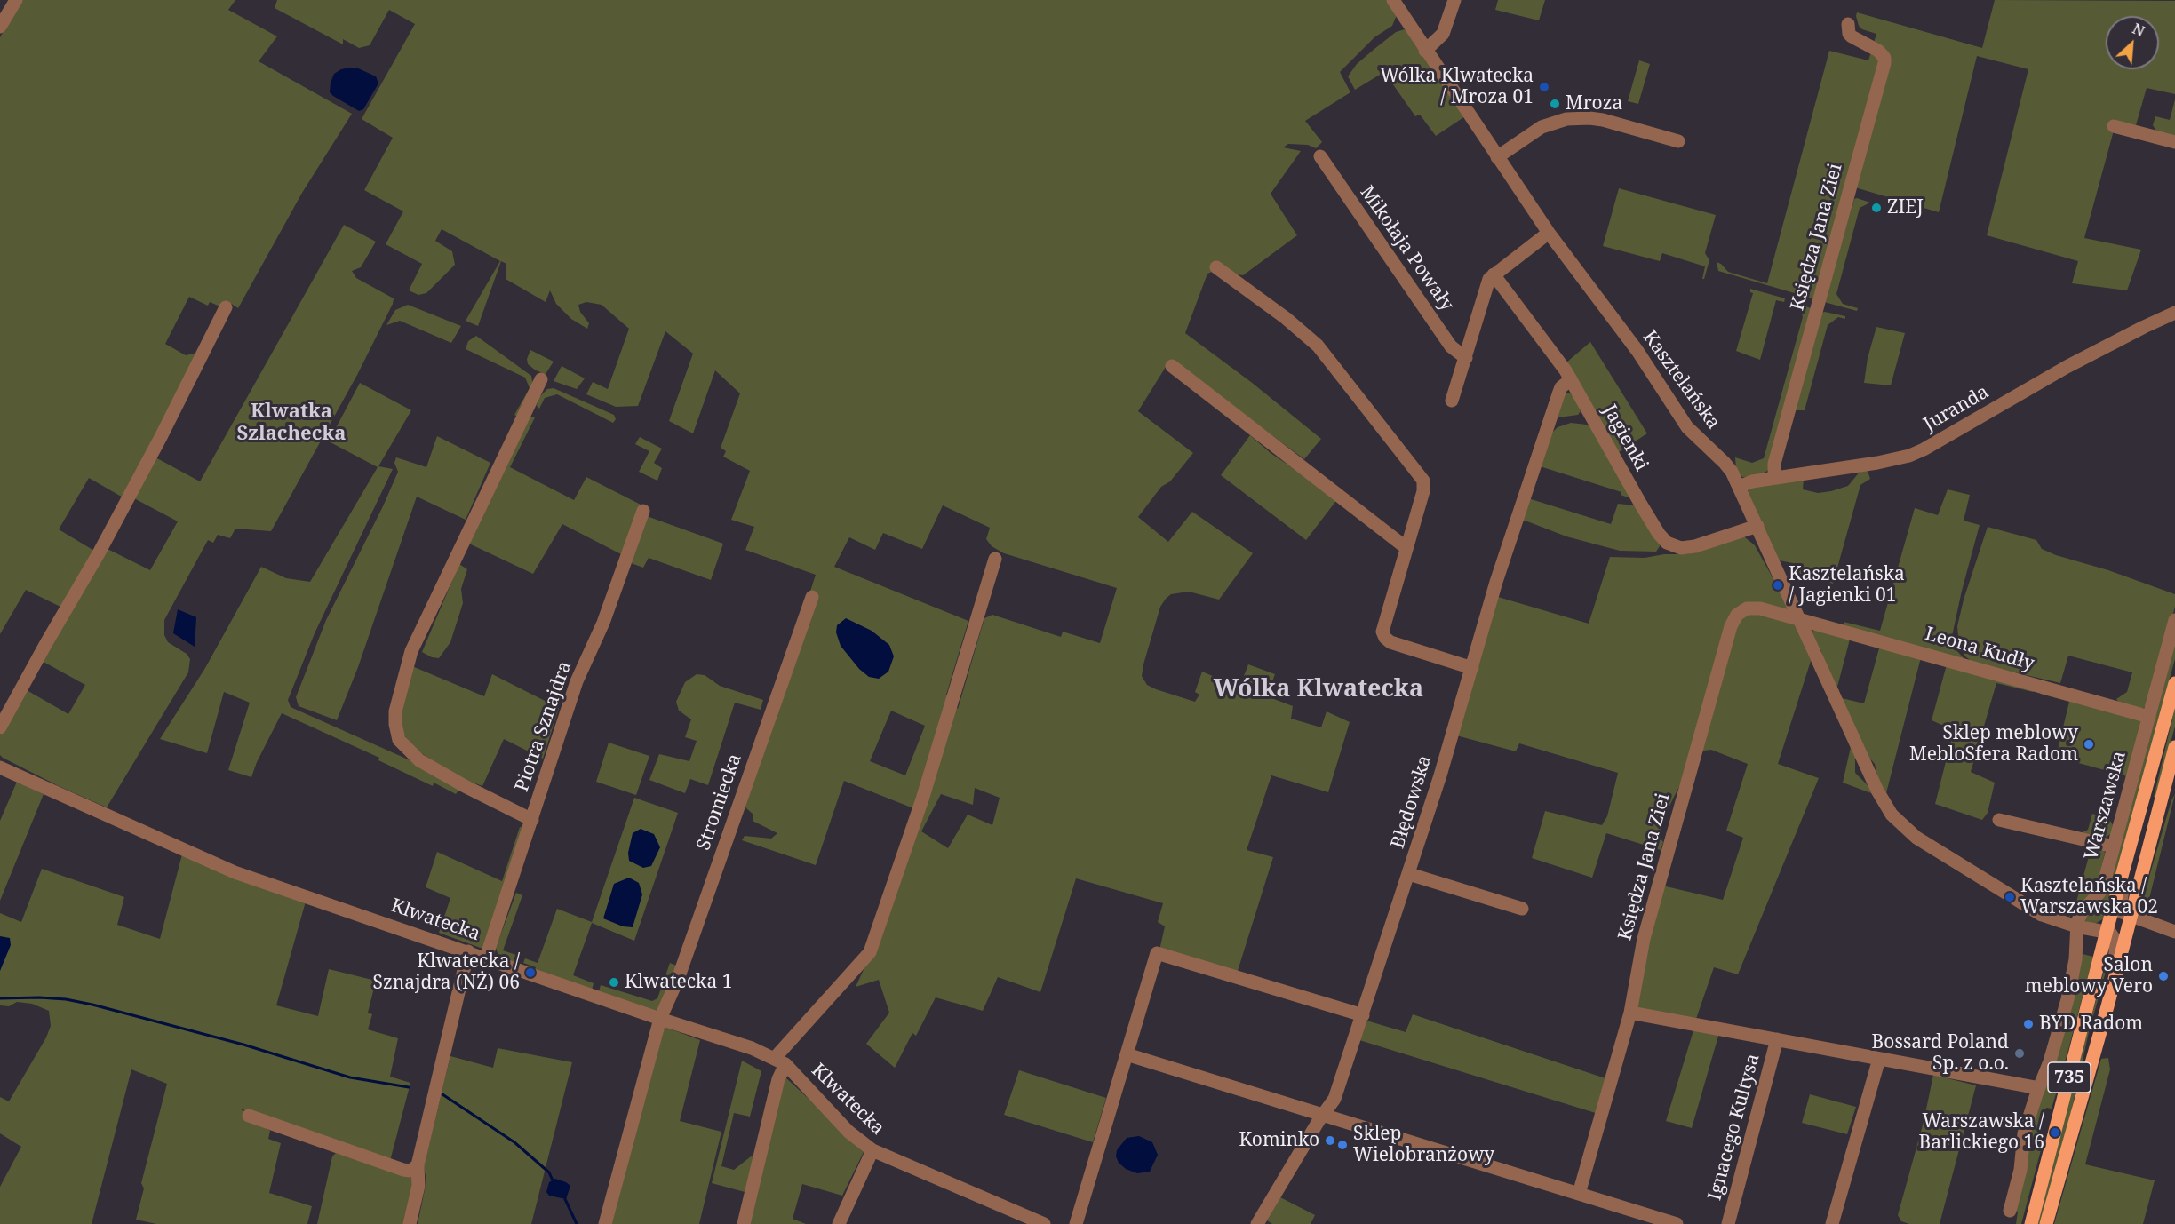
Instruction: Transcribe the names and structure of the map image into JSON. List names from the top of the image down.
{
  "streets": {
    "main road": ["Warszawska", "735"],
    "street": [
      "Księdza Jana Ziei",
      "Mikołaja Powały",
      "Kasztelańska",
      "Juranda",
      "Jagienki",
      "Leona Kudły",
      "Piotra Sznajdra",
      "Stromiecka",
      "Błędowska",
      "Klwatecka",
      "Ignacego Kultysa"
    ]
  },
  "crossings": [
    ["Księdza Jana Ziei", "Kasztelańska"],
    ["Księdza Jana Ziei", "Juranda"],
    ["Księdza Jana Ziei", "Leona Kudły"],
    ["Kasztelańska", "Juranda"],
    ["Kasztelańska", "Jagienki"],
    ["Kasztelańska", "Leona Kudły"],
    ["Kasztelańska", "Warszawska"],
    ["Jagienki", "Błędowska"],
    ["Leona Kudły", "Warszawska"],
    ["Piotra Sznajdra", "Klwatecka"],
    ["Stromiecka", "Klwatecka"]
  ],
  "districts": ["Klwatka Szlachecka", "Wólka Klwatecka"],
  "places": [
    "Wólka Klwatecka / Mroza 01",
    "Mroza",
    "ZIEJ",
    "Kasztelańska / Jagienki 01",
    "Sklep meblowy MebloSfera Radom",
    "Kasztelańska / Warszawska 02",
    "Klwatecka / Sznajdra (NŻ) 06",
    "Salon meblowy Vero",
    "Klwatecka 1",
    "BYD Radom",
    "Bossard Poland Sp. z o.o.",
    "Warszawska / Barlickiego 16",
    "Kominko",
    "Sklep Wielobranżowy"
  ],
  "north": "top right"
}
